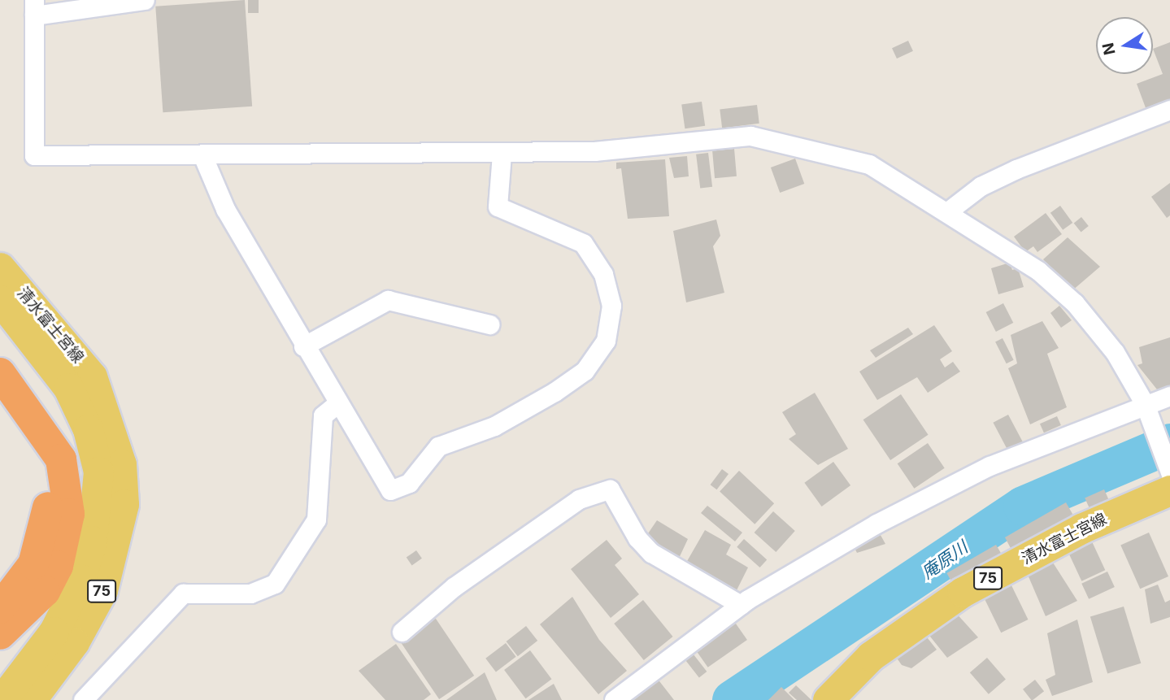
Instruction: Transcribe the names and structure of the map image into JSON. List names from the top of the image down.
{
  "streets": {
    "main road": ["清水富士宮線", "75"]
  },
  "water": ["庵原川"],
  "north": "left"
}
